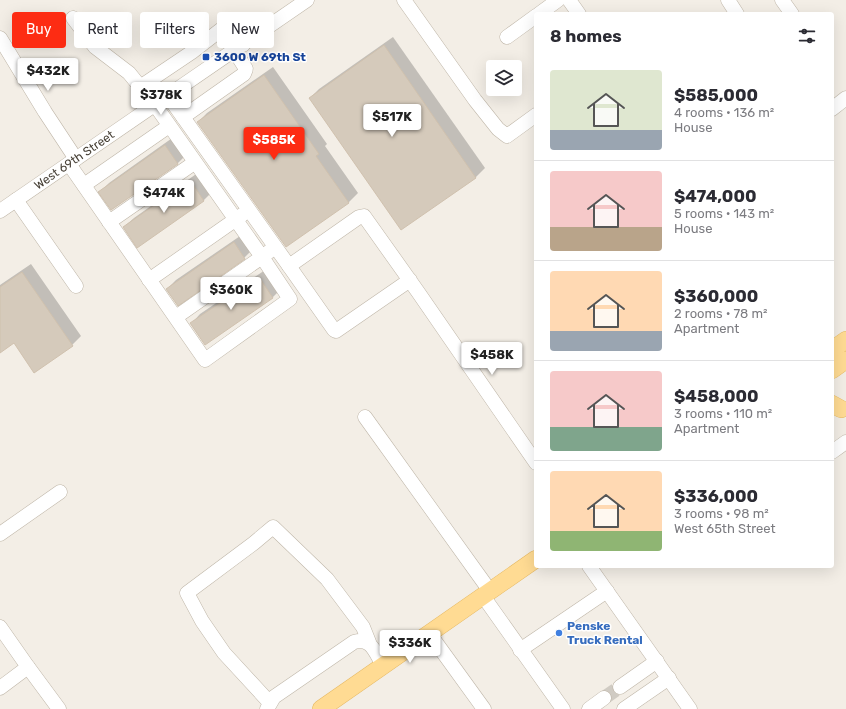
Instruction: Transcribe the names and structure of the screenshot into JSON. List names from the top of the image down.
{
  "streets": {
    "street": ["West 69th Street"]
  },
  "places": {
    "transit": ["3600 W 69th St"],
    "other": ["Penske Truck Rental"]
  },
  "page": {
    "chip": [
      "Buy",
      "Rent",
      "Filters",
      "New"
    ],
    "heading": "8 homes",
    "price": [
      "$432K",
      "$378K",
      "$517K",
      "$585K",
      "$474K",
      "$360K",
      "$458K",
      "$336K"
    ],
    "list": [
      {
        "name": "$585,000",
        "note": "4 rooms · 136 m² · House"
      },
      {
        "name": "$474,000",
        "note": "5 rooms · 143 m² · House"
      },
      {
        "name": "$360,000",
        "note": "2 rooms · 78 m² · Apartment"
      },
      {
        "name": "$458,000",
        "note": "3 rooms · 110 m² · Apartment"
      },
      {
        "name": "$336,000",
        "note": "3 rooms · 98 m² · West 65th Street"
      }
    ]
  }
}
